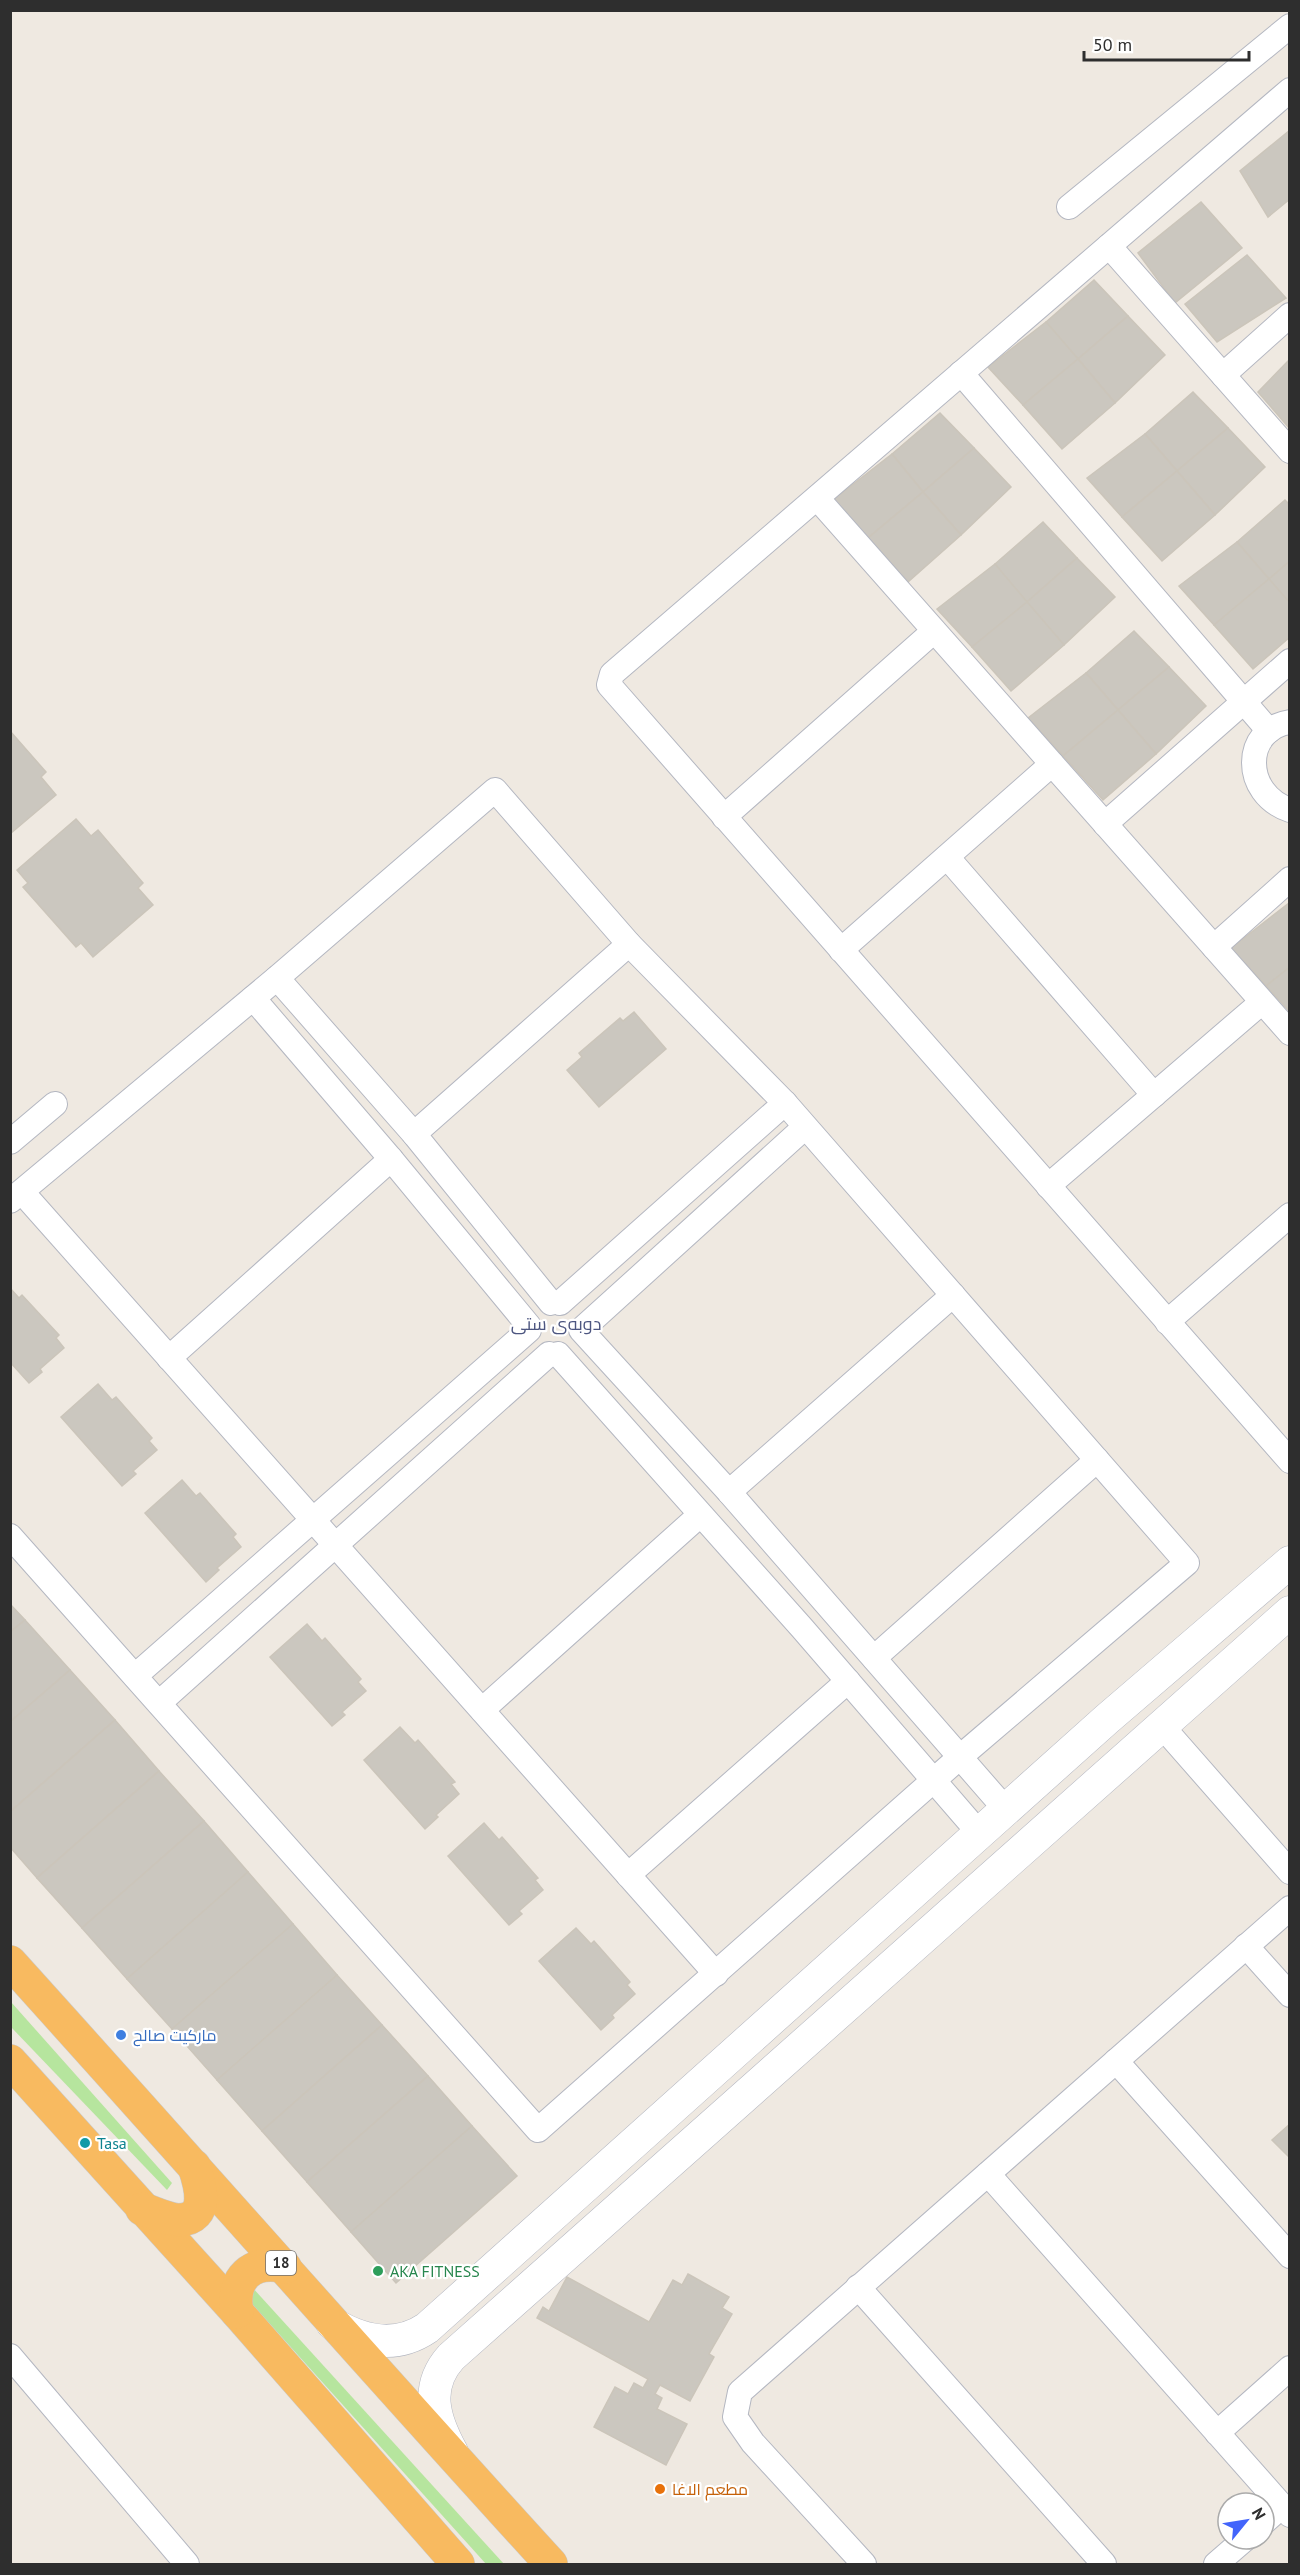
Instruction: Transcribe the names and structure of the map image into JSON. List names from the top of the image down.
{
  "streets": {
    "highway": ["18"]
  },
  "districts": ["دوبه‌ی ستی"],
  "places": [
    "ماركيت صالح",
    "Tasa",
    "AKA FITNESS",
    "مطعم الاغا"
  ],
  "scale_bar": "50 m",
  "north": "top right"
}
